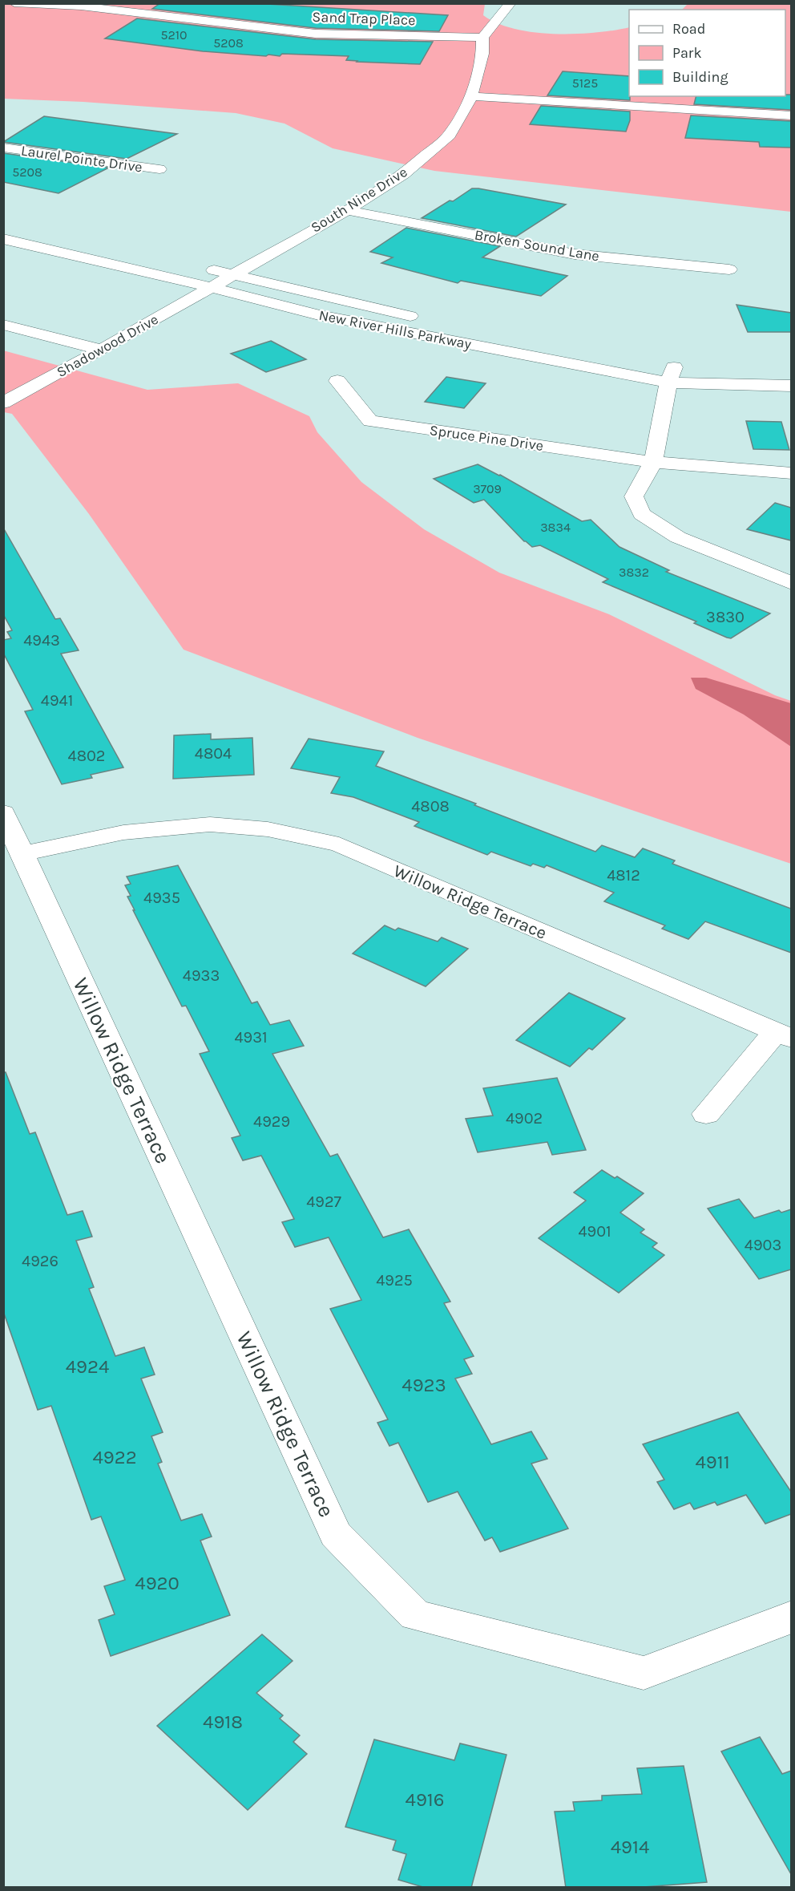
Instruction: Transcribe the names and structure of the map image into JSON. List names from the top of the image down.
{
  "streets": {
    "street": [
      "Sand Trap Place",
      "Laurel Pointe Drive",
      "South Nine Drive",
      "Broken Sound Lane",
      "New River Hills Parkway",
      "Shadowood Drive",
      "Spruce Pine Drive",
      "Willow Ridge Terrace"
    ]
  },
  "crossings": [
    ["Sand Trap Place", "South Nine Drive"],
    ["South Nine Drive", "Broken Sound Lane"],
    ["South Nine Drive", "New River Hills Parkway"],
    ["South Nine Drive", "Shadowood Drive"],
    ["New River Hills Parkway", "Shadowood Drive"]
  ],
  "house_numbers": [
    "5210",
    "5208",
    "5125",
    "5208",
    "3709",
    "3834",
    "3832",
    "3830",
    "4943",
    "4941",
    "4804",
    "4802",
    "4808",
    "4812",
    "4935",
    "4933",
    "4931",
    "4902",
    "4929",
    "4927",
    "4901",
    "4903",
    "4926",
    "4925",
    "4924",
    "4923",
    "4922",
    "4911",
    "4920",
    "4918",
    "4916",
    "4914"
  ],
  "legend": ["Road", "Park", "Building"]
}
